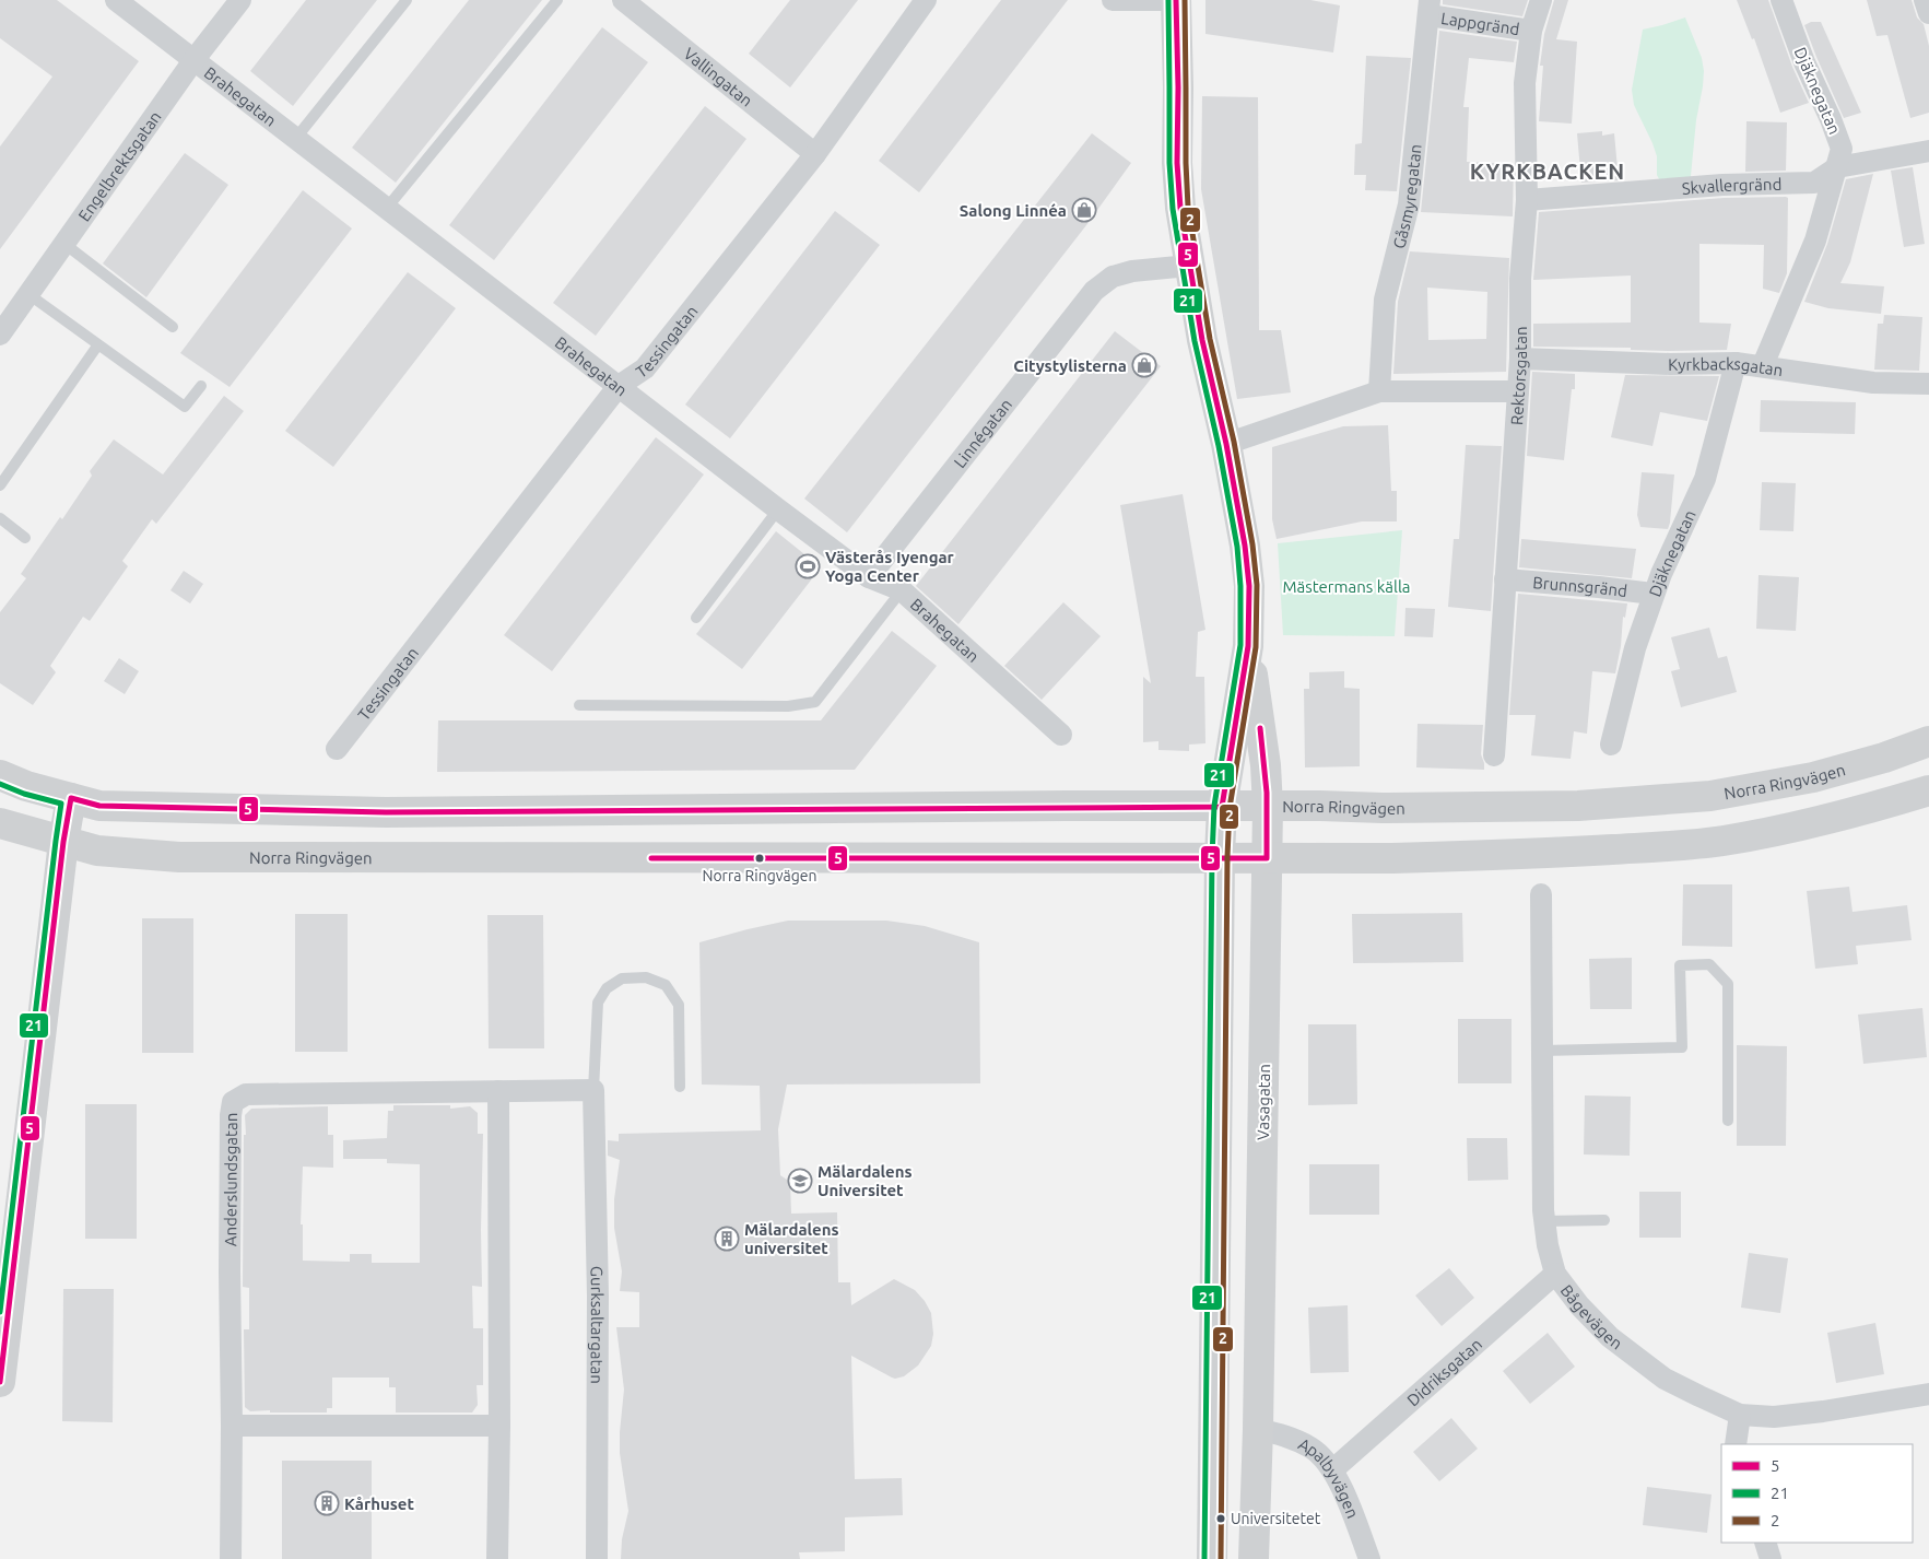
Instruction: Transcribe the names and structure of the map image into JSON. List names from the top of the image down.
{
  "streets": {
    "main road": ["Norra Ringvägen", "Vasagatan"],
    "street": [
      "Lappgränd",
      "Vallingatan",
      "Djäknegatan",
      "Brahegatan",
      "Engelbrektsgatan",
      "Skvallergränd",
      "Gåsmyregatan",
      "Tessingatan",
      "Kyrkbacksgatan",
      "Rektorsgatan",
      "Linnégatan",
      "Brunnsgränd",
      "Anderslundsgatan",
      "Bågevägen",
      "Gurksaltargatan",
      "Didriksgatan",
      "Apalbyvägen"
    ]
  },
  "crossings": [
    ["Lappgränd", "Gåsmyregatan"],
    ["Lappgränd", "Rektorsgatan"],
    ["Vallingatan", "Tessingatan"],
    ["Djäknegatan", "Skvallergränd"],
    ["Djäknegatan", "Kyrkbacksgatan"],
    ["Djäknegatan", "Brunnsgränd"],
    ["Brahegatan", "Engelbrektsgatan"],
    ["Brahegatan", "Tessingatan"],
    ["Brahegatan", "Linnégatan"],
    ["Skvallergränd", "Rektorsgatan"],
    ["Kyrkbacksgatan", "Rektorsgatan"],
    ["Rektorsgatan", "Brunnsgränd"],
    ["Linnégatan", "Vasagatan"],
    ["Norra Ringvägen", "Vasagatan"],
    ["Vasagatan", "Apalbyvägen"],
    ["Anderslundsgatan", "Gurksaltargatan"],
    ["Bågevägen", "Didriksgatan"],
    ["Didriksgatan", "Apalbyvägen"]
  ],
  "districts": ["KYRKBACKEN"],
  "parks": ["Mästermans källa"],
  "places": {
    "shop": ["Salong Linnéa", "Citystylisterna"],
    "sports": ["Västerås Iyengar Yoga Center"],
    "other": ["Norra Ringvägen", "Universitetet"],
    "school or university": ["Mälardalens Universitet"],
    "building": ["Mälardalens universitet", "Kårhuset"]
  },
  "lines": ["transit line 5", "transit line 21", "transit line 2"],
  "legend": ["5", "21", "2"]
}
